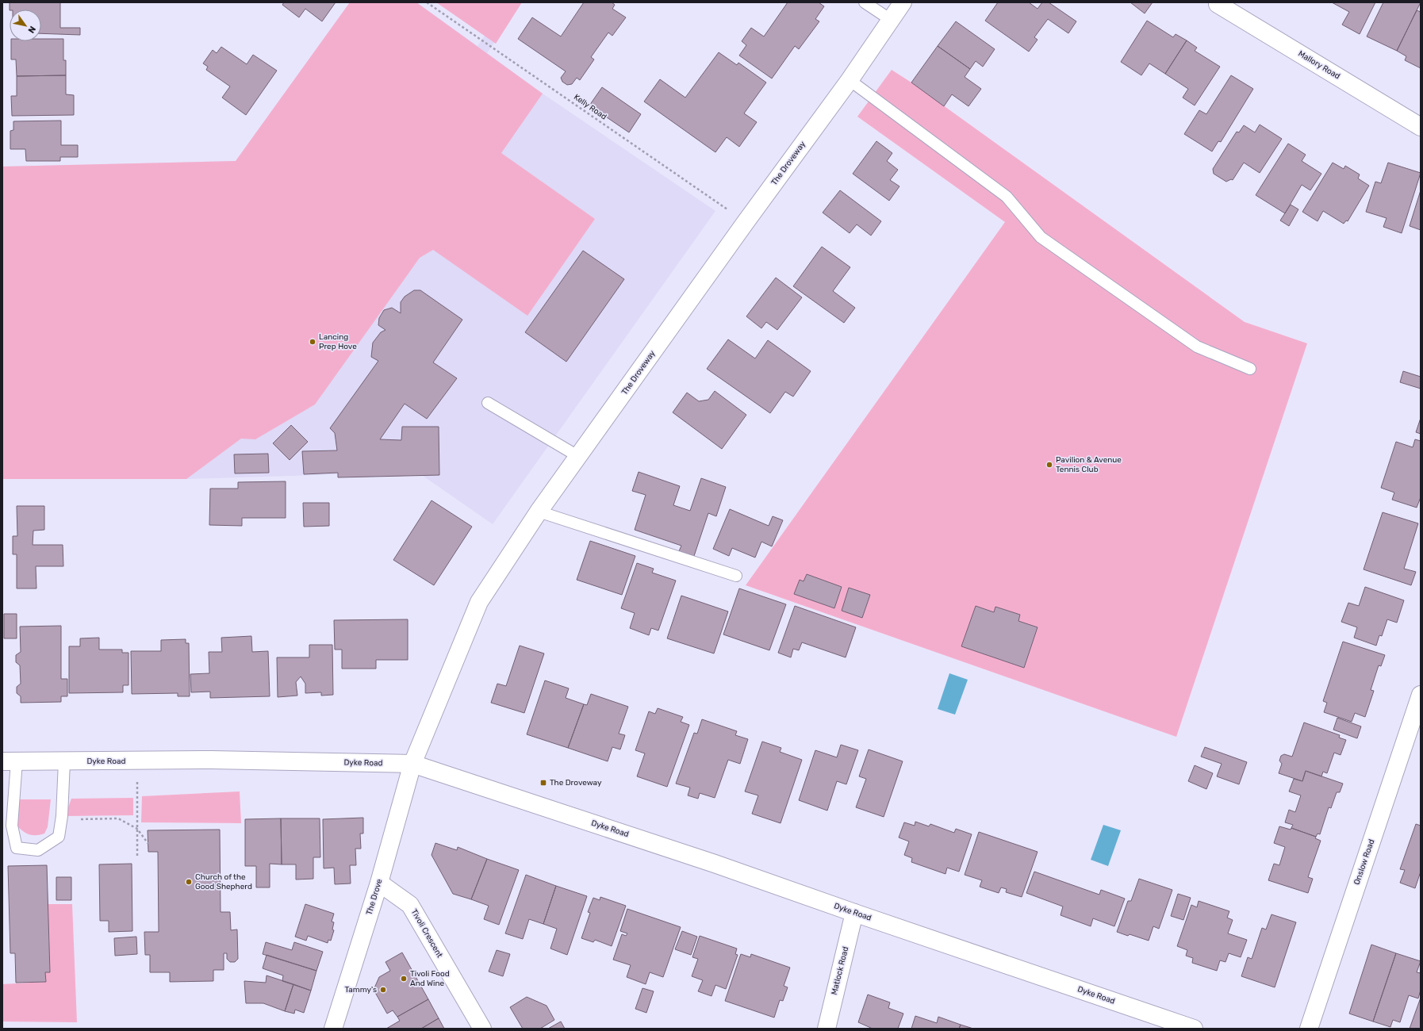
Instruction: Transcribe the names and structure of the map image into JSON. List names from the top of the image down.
{
  "streets": {
    "street": [
      "Mallory Road",
      "The Droveway",
      "Dyke Road",
      "Onslow Road",
      "The Drove",
      "Tivoli Crescent",
      "Matlock Road"
    ],
    "path": ["Kelly Road"]
  },
  "crossings": [
    ["Kelly Road", "The Droveway"],
    ["The Droveway", "Dyke Road"],
    ["The Droveway", "The Drove"],
    ["Dyke Road", "The Drove"],
    ["Dyke Road", "Matlock Road"],
    ["The Drove", "Tivoli Crescent"]
  ],
  "places": {
    "other": [
      "Lancing Prep Hove",
      "Pavilion & Avenue Tennis Club",
      "Church of the Good Shepherd",
      "Tivoli Food And Wine",
      "Tammy's"
    ],
    "transit": ["The Droveway"]
  },
  "north": "bottom right"
}
